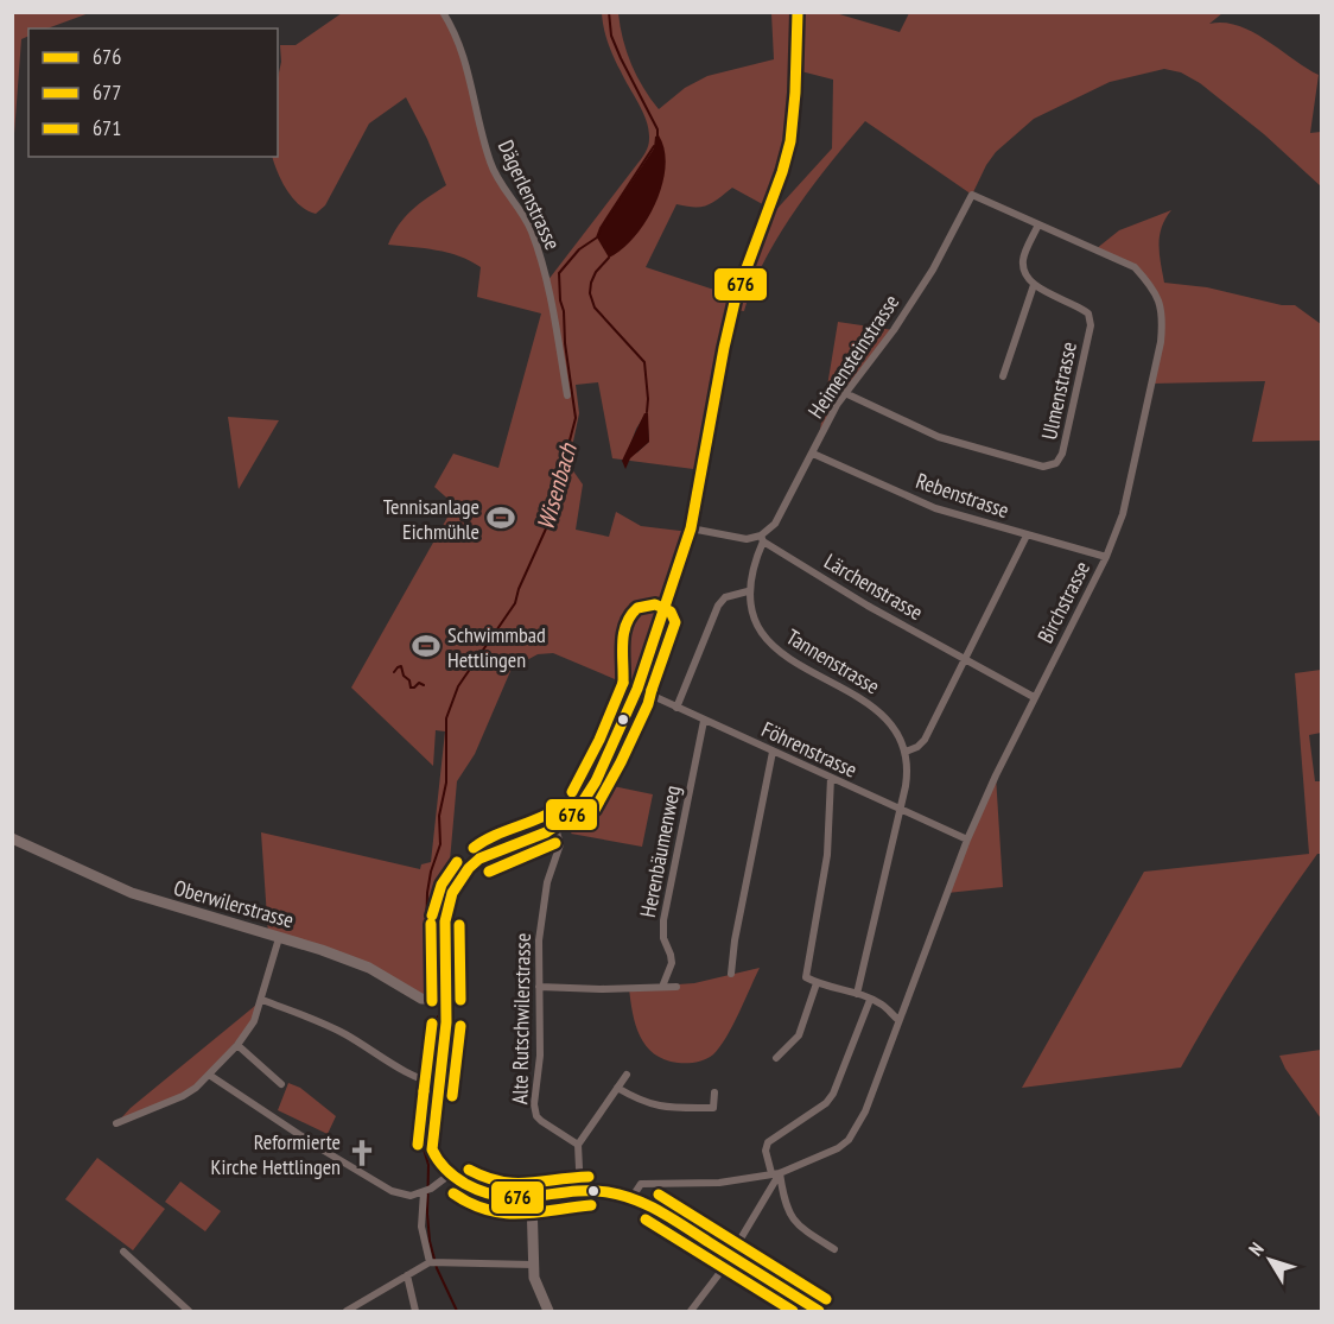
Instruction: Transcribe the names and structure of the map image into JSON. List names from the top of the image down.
{
  "streets": {
    "street": [
      "Dägerlenstrasse",
      "Heimensteinstrasse",
      "Ulmenstrasse",
      "Rebenstrasse",
      "Lärchenstrasse",
      "Birchstrasse",
      "Tannenstrasse",
      "Föhrenstrasse",
      "Herenbäumenweg",
      "Oberwilerstrasse",
      "Alte Rutschwilerstrasse"
    ]
  },
  "crossings": [
    ["Heimensteinstrasse", "Ulmenstrasse"],
    ["Heimensteinstrasse", "Rebenstrasse"],
    ["Heimensteinstrasse", "Lärchenstrasse"],
    ["Heimensteinstrasse", "Birchstrasse"],
    ["Rebenstrasse", "Birchstrasse"],
    ["Lärchenstrasse", "Birchstrasse"],
    ["Birchstrasse", "Föhrenstrasse"],
    ["Tannenstrasse", "Föhrenstrasse"],
    ["Föhrenstrasse", "Herenbäumenweg"]
  ],
  "water": ["Wisenbach"],
  "places": {
    "sports": ["Tennisanlage Eichmühle", "Schwimmbad Hettlingen"],
    "church": ["Reformierte Kirche Hettlingen"]
  },
  "lines": ["transit line 676", "transit line 677", "transit line 671"],
  "legend": ["676", "677", "671"],
  "north": "top left"
}
